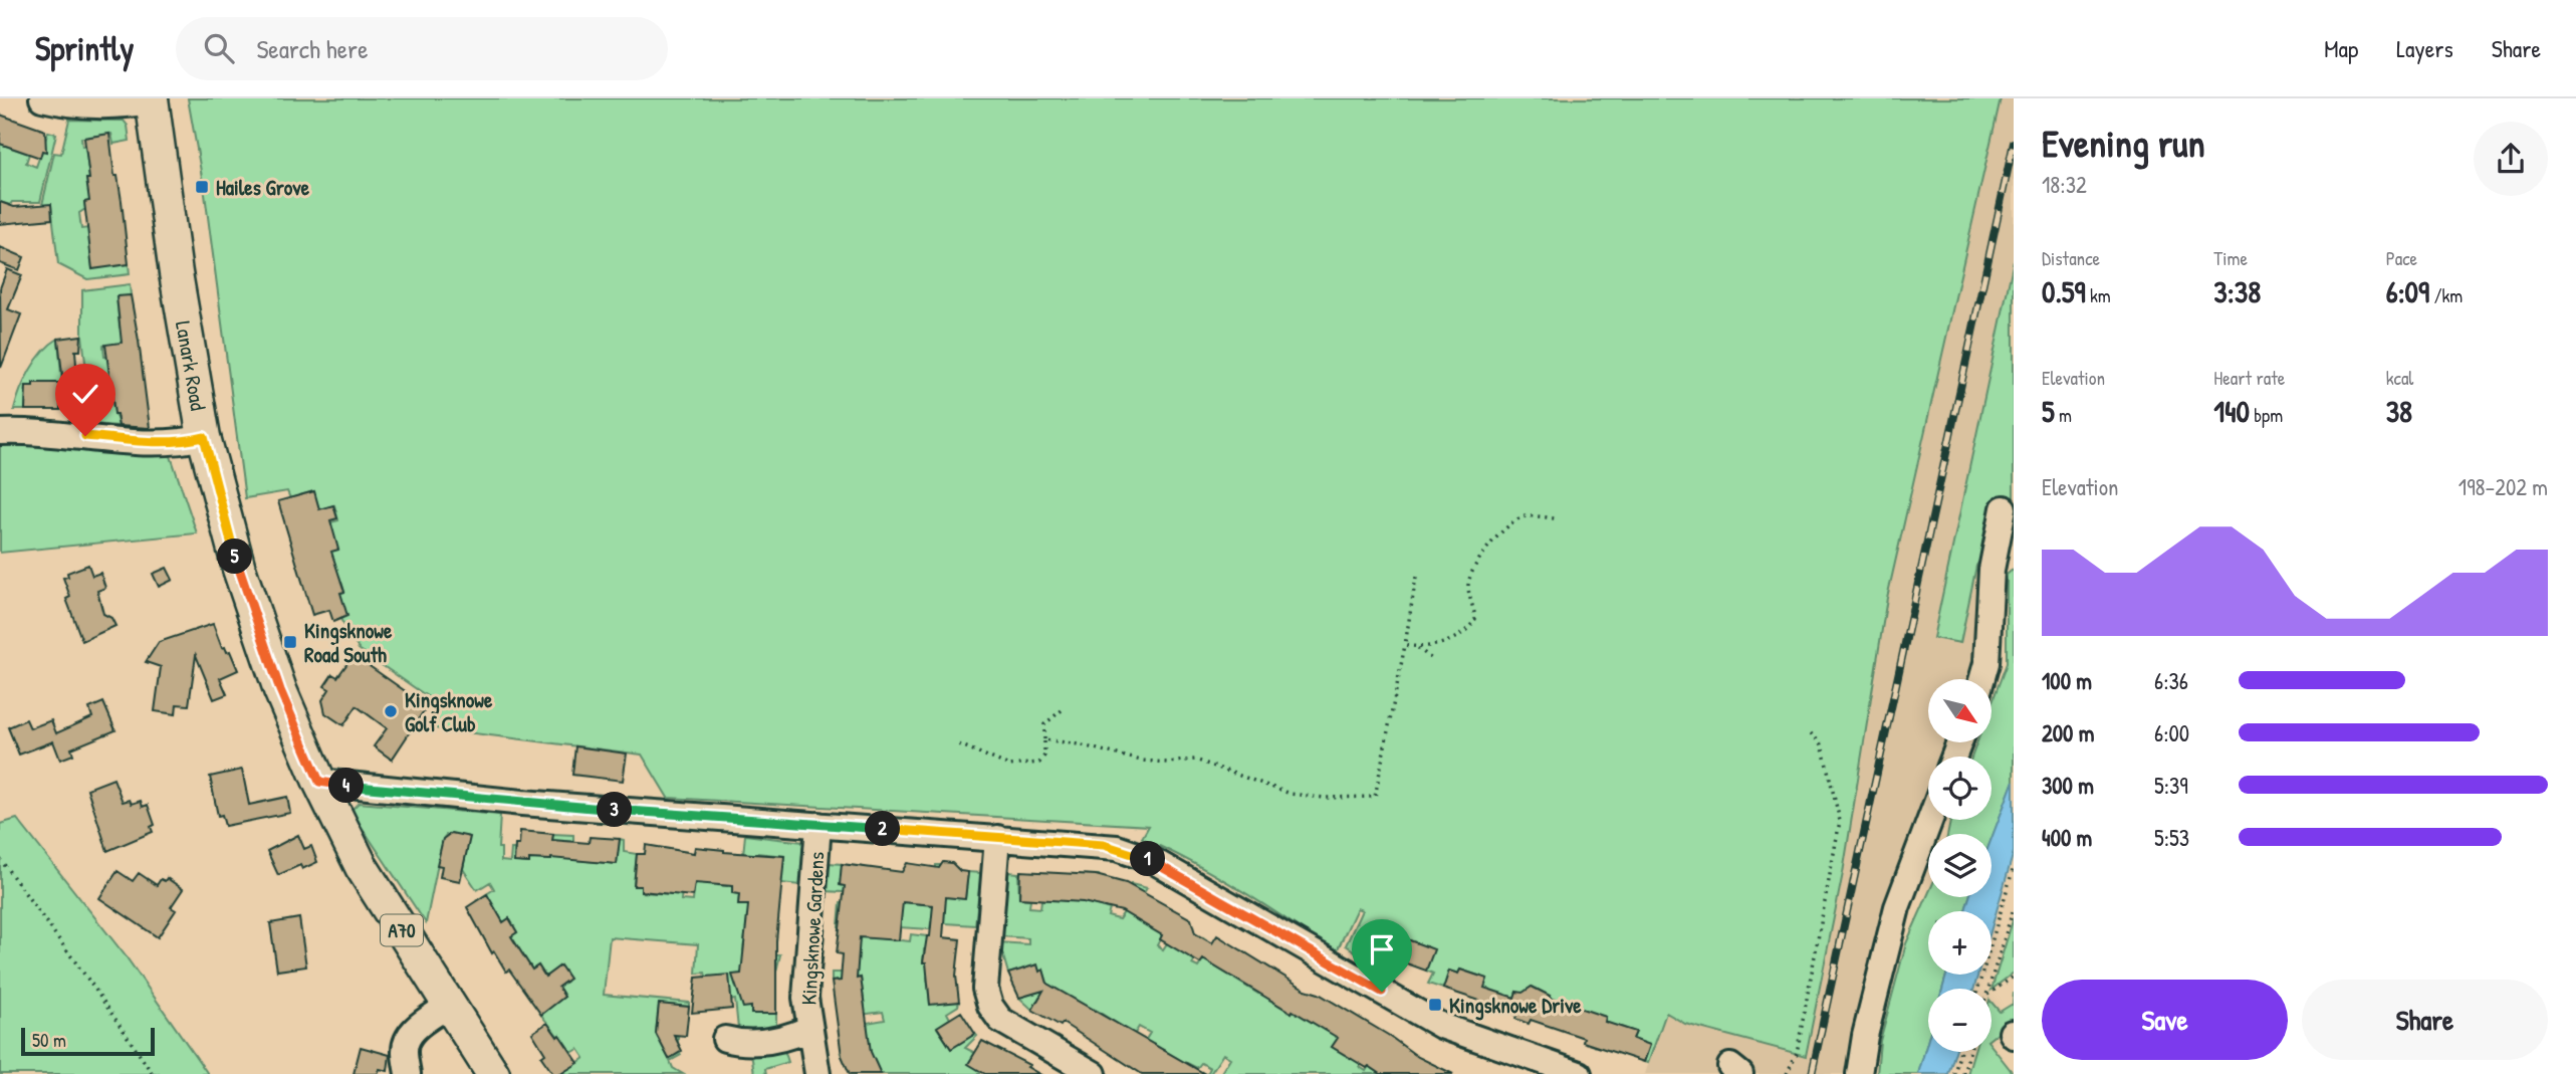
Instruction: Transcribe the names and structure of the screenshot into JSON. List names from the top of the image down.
{
  "streets": {
    "main road": ["Lanark Road", "A70"],
    "street": ["Kingsknowe Gardens"]
  },
  "places": {
    "transit": ["Hailes Grove", "Kingsknowe Road South", "Kingsknowe Drive"],
    "other": ["Kingsknowe Golf Club"]
  },
  "scale_bar": "50 m",
  "north": "bottom right",
  "page": {
    "header": "Sprintly",
    "search": "Search here",
    "nav": ["Map", "Layers", "Share"],
    "heading": ["Evening run", "18:32"],
    "stats": [
      ["Distance", "0.59 km"],
      ["Time", "3:38"],
      ["Pace", "6:09 /km"],
      ["Elevation", "5 m"],
      ["Heart rate", "140 bpm"],
      ["kcal", "38"]
    ],
    "chart": ["Elevation", "198–202 m"],
    "pins": [
      "5",
      "4",
      "3",
      "2",
      "1"
    ],
    "list": [
      {
        "name": "100 m",
        "note": "6:36"
      },
      {
        "name": "200 m",
        "note": "6:00"
      },
      {
        "name": "300 m",
        "note": "5:39"
      },
      {
        "name": "400 m",
        "note": "5:53"
      }
    ],
    "map_buttons": ["+", "−"],
    "buttons": ["Save", "Share"],
    "scale": "50 m"
  }
}
